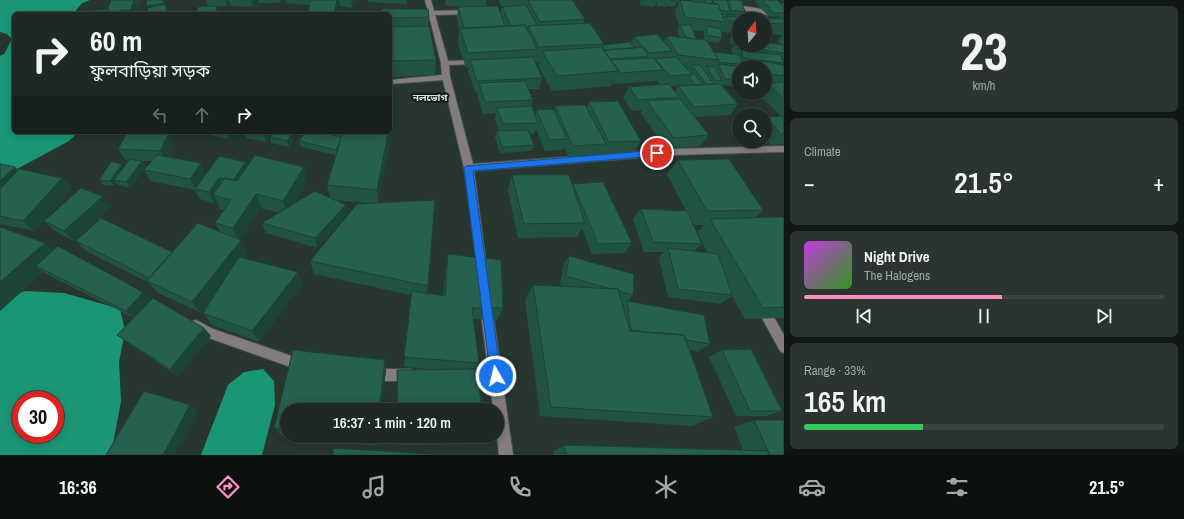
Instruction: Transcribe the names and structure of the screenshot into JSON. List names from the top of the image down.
{
  "districts": ["নলভোগ"],
  "north": "top",
  "page": {
    "tile": [
      ["23", "km/h"],
      "Climate",
      ["Range · 33%", "165 km"]
    ],
    "turn": ["60 m", "ফুলবাড়িয়া সড়ক"],
    "heat": ["−", "21.5°", "+"],
    "song": ["Night Drive", "The Halogens"],
    "limit": "30",
    "trip": "16:37 · 1 min · 120 m",
    "tabs": ["16:36", "21.5°"]
  }
}
